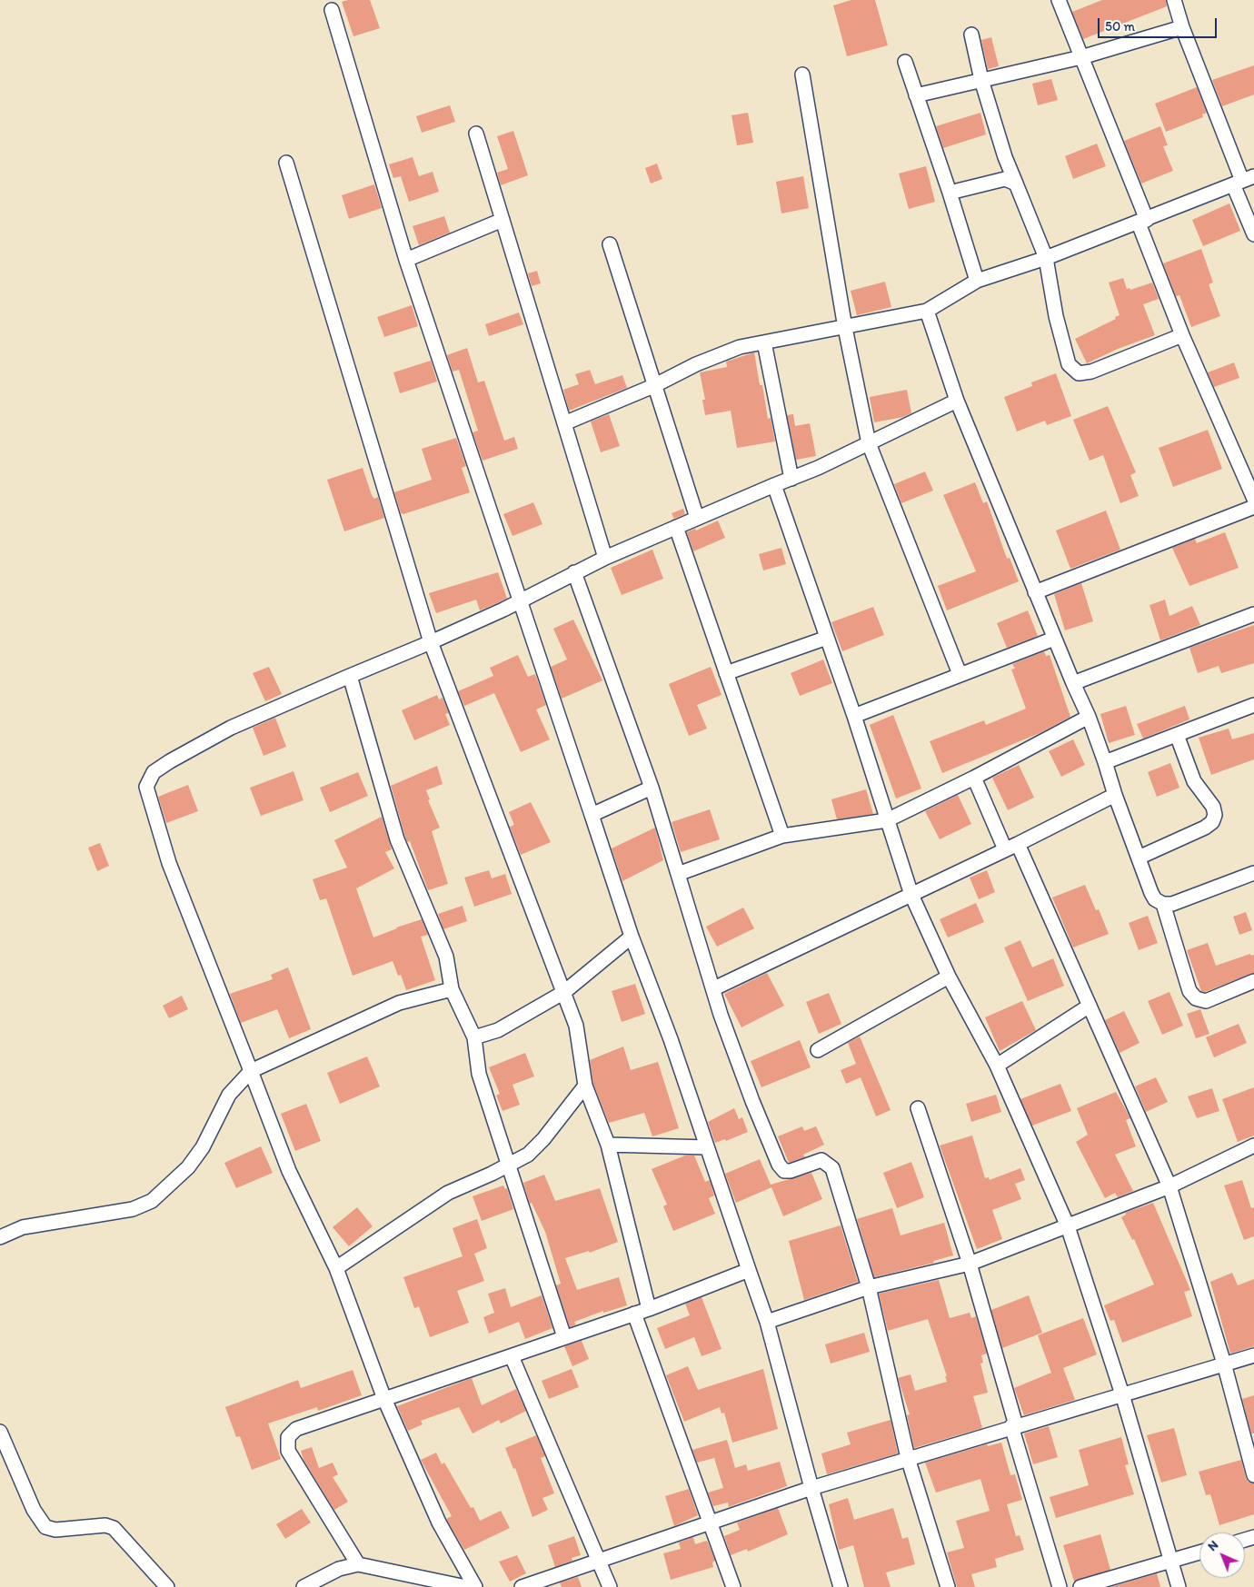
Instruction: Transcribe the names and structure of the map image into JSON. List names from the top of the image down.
{
  "scale_bar": "50 m",
  "north": "top left"
}
